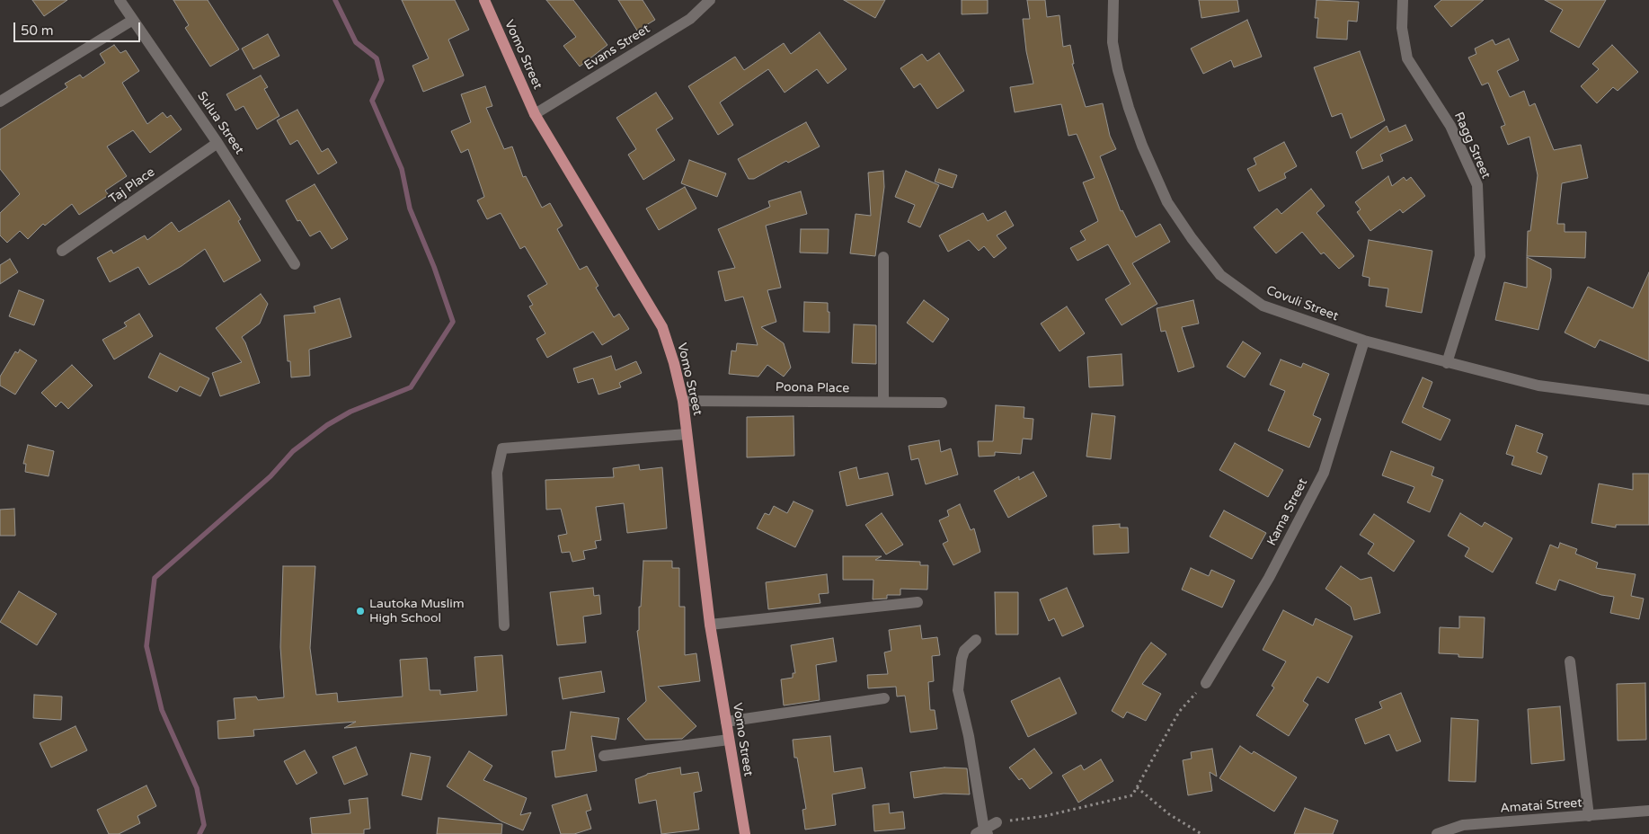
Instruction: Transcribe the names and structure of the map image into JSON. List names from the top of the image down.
{
  "streets": {
    "main road": ["Vomo Street"],
    "street": [
      "Evans Street",
      "Sulua Street",
      "Ragg Street",
      "Taj Place",
      "Covuli Street",
      "Poona Place",
      "Kama Street",
      "Amatai Street"
    ]
  },
  "crossings": [
    ["Evans Street", "Vomo Street"],
    ["Vomo Street", "Poona Place"],
    ["Sulua Street", "Taj Place"],
    ["Ragg Street", "Covuli Street"],
    ["Covuli Street", "Kama Street"]
  ],
  "places": ["Lautoka Muslim High School"],
  "scale_bar": "50 m"
}
